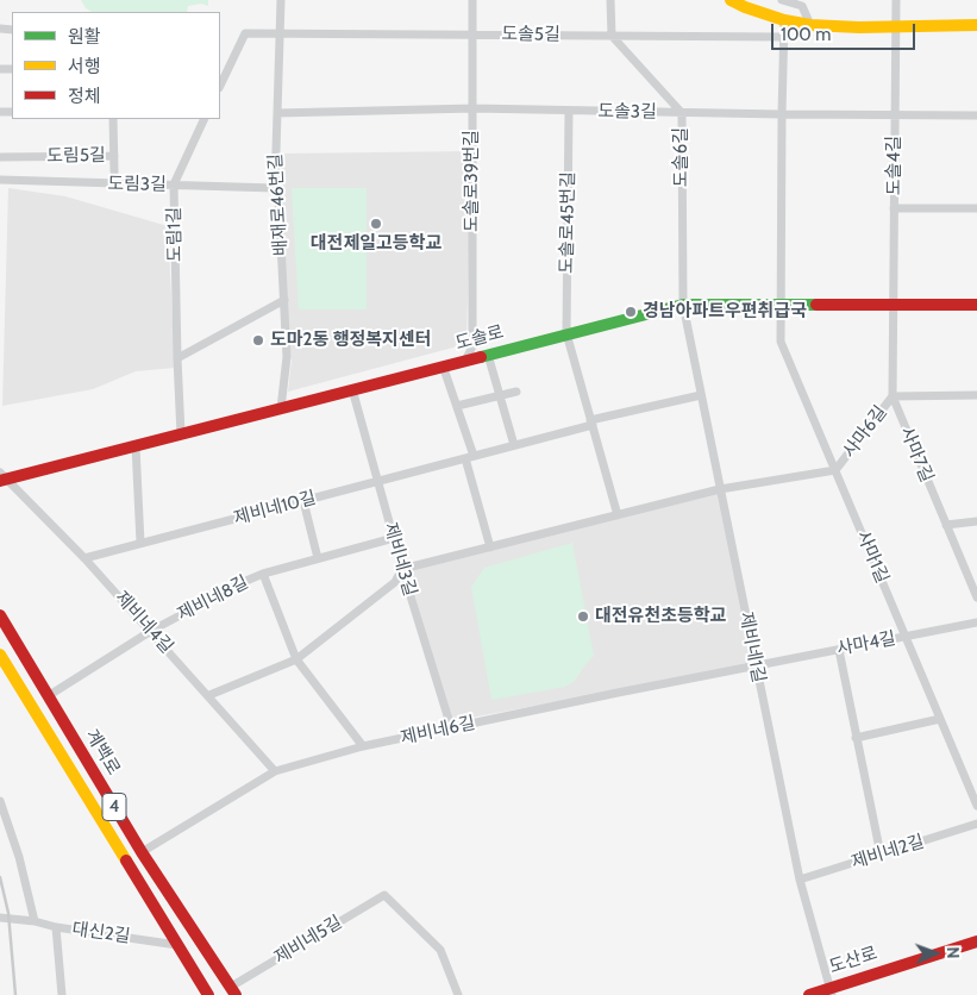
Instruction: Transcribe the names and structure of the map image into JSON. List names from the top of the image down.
{
  "streets": {
    "main road": [
      "도솔로",
      "계백로",
      "4",
      "도산로"
    ],
    "street": [
      "도솔5길",
      "도솔3길",
      "도림5길",
      "도솔6길",
      "도솔4길",
      "도솔로39번길",
      "도림3길",
      "배재로46번길",
      "도솔로45번길",
      "도림1길",
      "사마6길",
      "사마7길",
      "제비네10길",
      "사마1길",
      "제비네3길",
      "제비네8길",
      "제비네4길",
      "사마4길",
      "제비네1길",
      "제비네6길",
      "제비네2길",
      "대신2길",
      "제비네5길"
    ]
  },
  "crossings": [
    ["도솔5길", "도솔6길"],
    ["도솔5길", "도솔로39번길"],
    ["도솔5길", "배재로46번길"],
    ["도솔3길", "도솔6길"],
    ["도솔3길", "도솔4길"],
    ["도솔3길", "도솔로39번길"],
    ["도솔3길", "배재로46번길"],
    ["도솔3길", "도솔로45번길"],
    ["도솔6길", "도솔로"],
    ["도솔6길", "제비네1길"],
    ["도솔4길", "도솔로"],
    ["도솔4길", "사마7길"],
    ["도솔로39번길", "도솔로"],
    ["도림3길", "배재로46번길"],
    ["도림3길", "도림1길"],
    ["배재로46번길", "도솔로"],
    ["도솔로45번길", "도솔로"],
    ["도림1길", "도솔로"],
    ["도솔로", "사마7길"],
    ["도솔로", "사마1길"],
    ["도솔로", "제비네3길"],
    ["도솔로", "제비네4길"],
    ["도솔로", "제비네1길"],
    ["사마6길", "사마7길"],
    ["사마6길", "사마1길"],
    ["사마6길", "제비네1길"],
    ["제비네10길", "제비네3길"],
    ["제비네10길", "제비네4길"],
    ["제비네10길", "제비네1길"],
    ["사마1길", "사마4길"],
    ["제비네3길", "제비네8길"],
    ["제비네3길", "제비네6길"],
    ["제비네8길", "제비네4길"],
    ["제비네8길", "계백로"],
    ["제비네4길", "제비네6길"],
    ["사마4길", "제비네1길"],
    ["사마4길", "제비네6길"],
    ["제비네1길", "제비네6길"],
    ["제비네1길", "제비네2길"],
    ["제비네1길", "도산로"],
    ["제비네6길", "계백로"],
    ["계백로", "대신2길"],
    ["계백로", "제비네5길"]
  ],
  "places": [
    "대전제일고등학교",
    "경남아파트우편취급국",
    "도마2동 행정복지센터",
    "대전유천초등학교"
  ],
  "legend": ["원활", "서행", "정체"],
  "scale_bar": "100 m",
  "north": "right"
}
